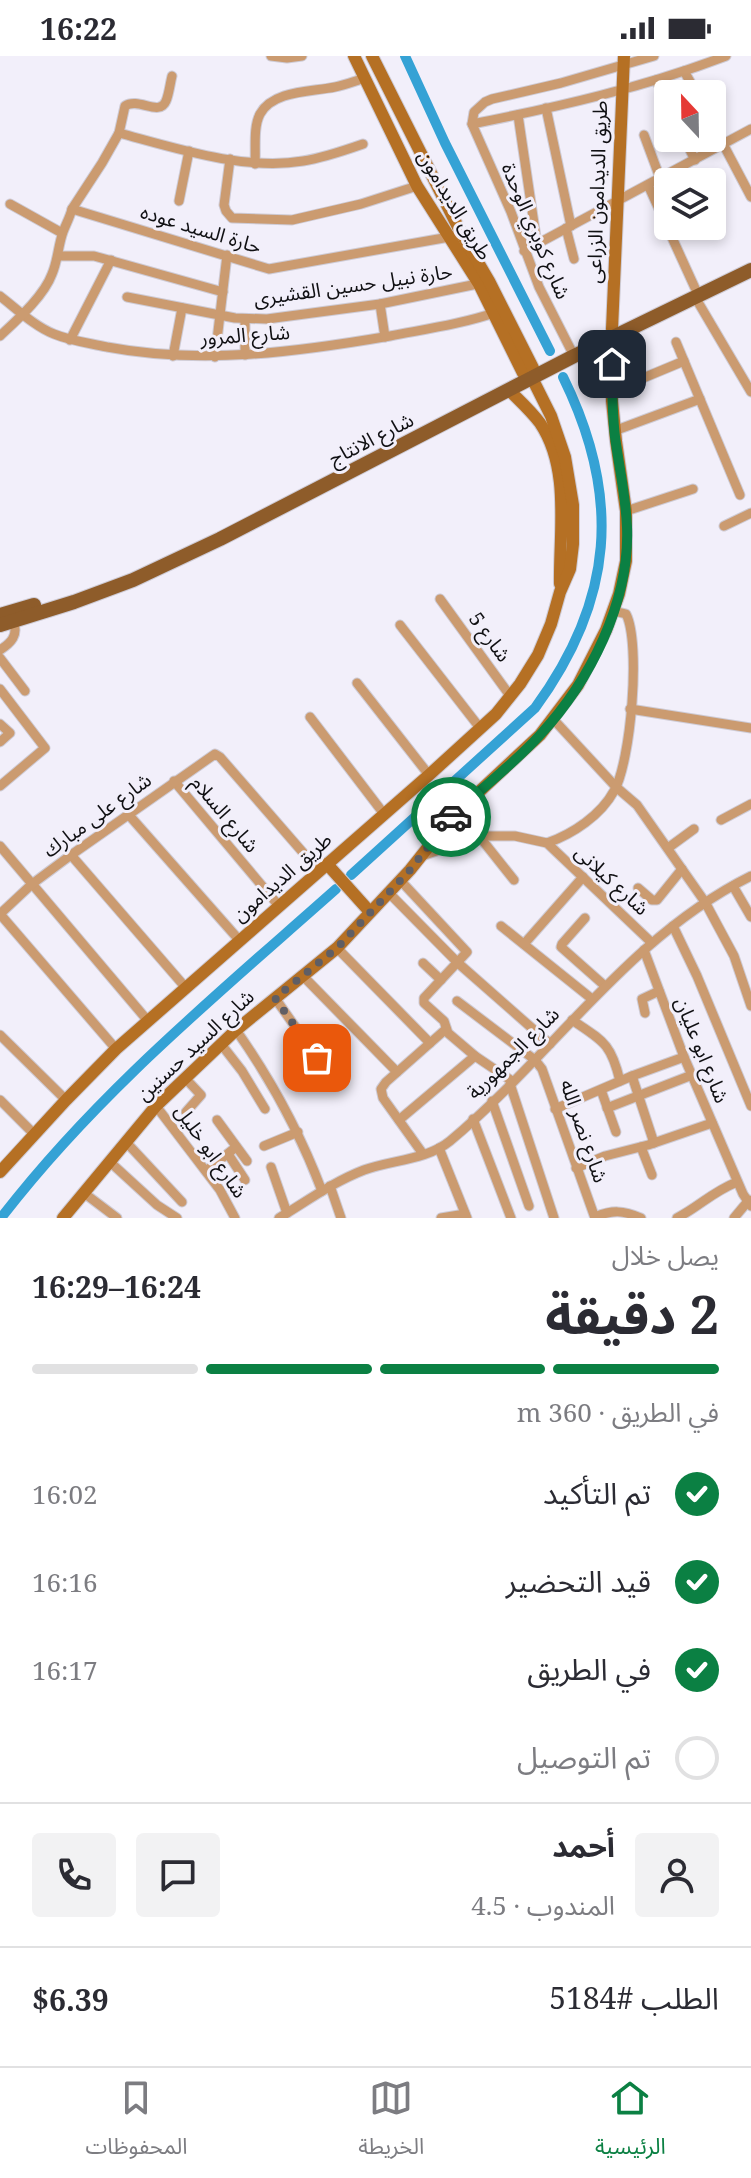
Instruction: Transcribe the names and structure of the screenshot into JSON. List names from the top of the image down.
{
  "streets": {
    "main road": ["شارع الانتاج"],
    "street": [
      "طريق الديدامون الزراعى",
      "طريق الديدامون",
      "حارة السيد عوده",
      "شارع كوبري الوحدة",
      "حارة نبيل حسين القشيرى",
      "شارع المرور",
      "شارع 5",
      "شارع السلام",
      "شارع على مبارك",
      "شارع كيلانى",
      "شارع السيد حسنين",
      "شارع ابو عليان",
      "شارع الجمهورية",
      "شارع نصر الله",
      "شارع ابو خليل"
    ]
  },
  "crossings": [
    ["طريق الديدامون الزراعى", "شارع الانتاج"],
    ["طريق الديدامون الزراعى", "شارع السيد حسنين"],
    ["طريق الديدامون", "حارة السيد عوده"],
    ["طريق الديدامون", "حارة نبيل حسين القشيرى"],
    ["طريق الديدامون", "شارع المرور"],
    ["طريق الديدامون", "شارع الانتاج"],
    ["طريق الديدامون", "شارع 5"],
    ["طريق الديدامون", "شارع السلام"],
    ["طريق الديدامون", "شارع على مبارك"],
    ["شارع كوبري الوحدة", "شارع الانتاج"],
    ["شارع الانتاج", "شارع السيد حسنين"],
    ["شارع السلام", "شارع على مبارك"],
    ["شارع كيلانى", "شارع ابو عليان"],
    ["شارع كيلانى", "شارع الجمهورية"],
    ["شارع السيد حسنين", "شارع ابو خليل"],
    ["شارع ابو عليان", "شارع الجمهورية"],
    ["شارع الجمهورية", "شارع نصر الله"]
  ],
  "north": "top",
  "page": {
    "status": "16:22",
    "heading": ["2 دقيقة", "يصل خلال", "16:24–16:29"],
    "panel": [
      "أحمد",
      "المندوب · 4.5",
      "الطلب #5184",
      "$6.39"
    ],
    "bar": "في الطريق · 360 m",
    "list": [
      ["تم التأكيد", "16:02"],
      ["قيد التحضير", "16:16"],
      ["في الطريق", "16:17"],
      "تم التوصيل"
    ],
    "tabs": ["الرئيسية", "الخريطة", "المحفوظات"]
  }
}
